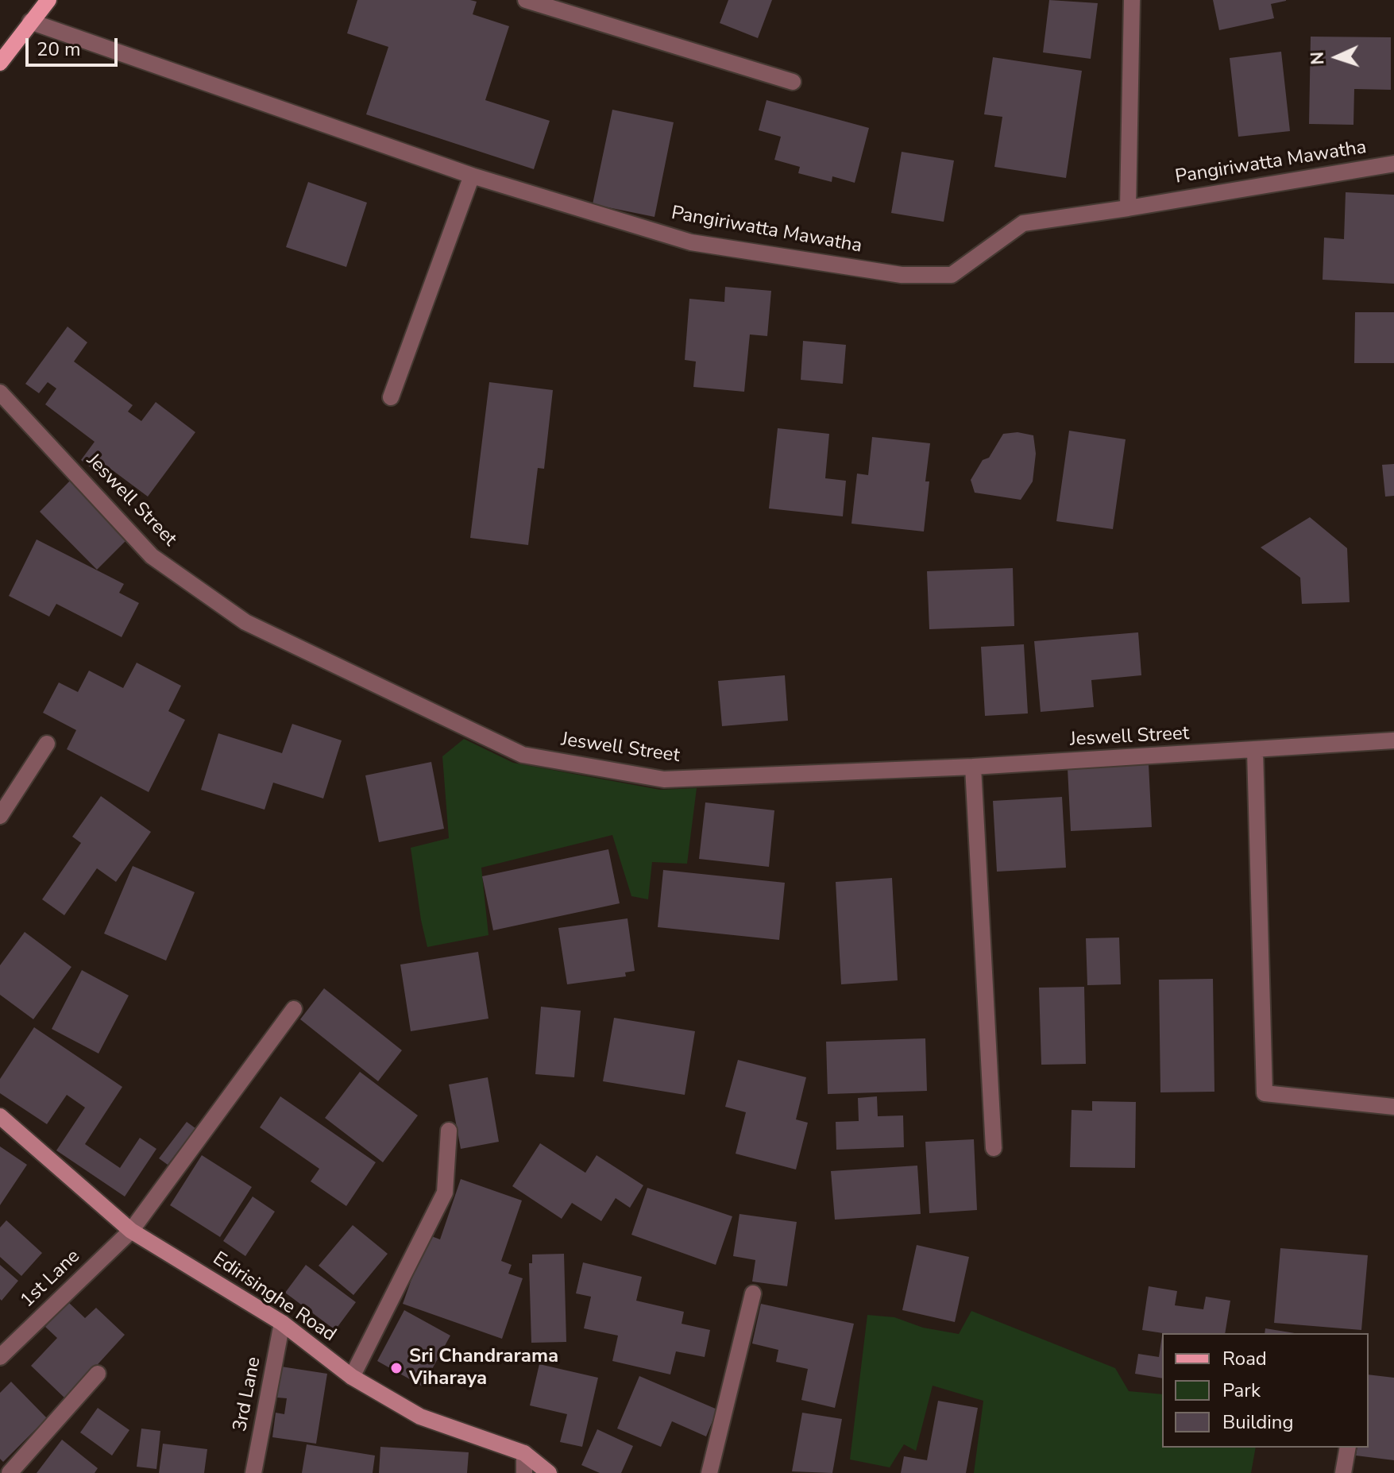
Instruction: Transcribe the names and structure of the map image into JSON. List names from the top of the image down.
{
  "streets": {
    "main road": ["Edirisinghe Road"],
    "street": [
      "Pangiriwatta Mawatha",
      "Jeswell Street",
      "1st Lane",
      "3rd Lane"
    ]
  },
  "crossings": [
    ["1st Lane", "Edirisinghe Road"],
    ["Edirisinghe Road", "3rd Lane"]
  ],
  "places": ["Sri Chandrarama Viharaya"],
  "legend": ["Road", "Park", "Building"],
  "scale_bar": "20 m",
  "north": "left"
}
